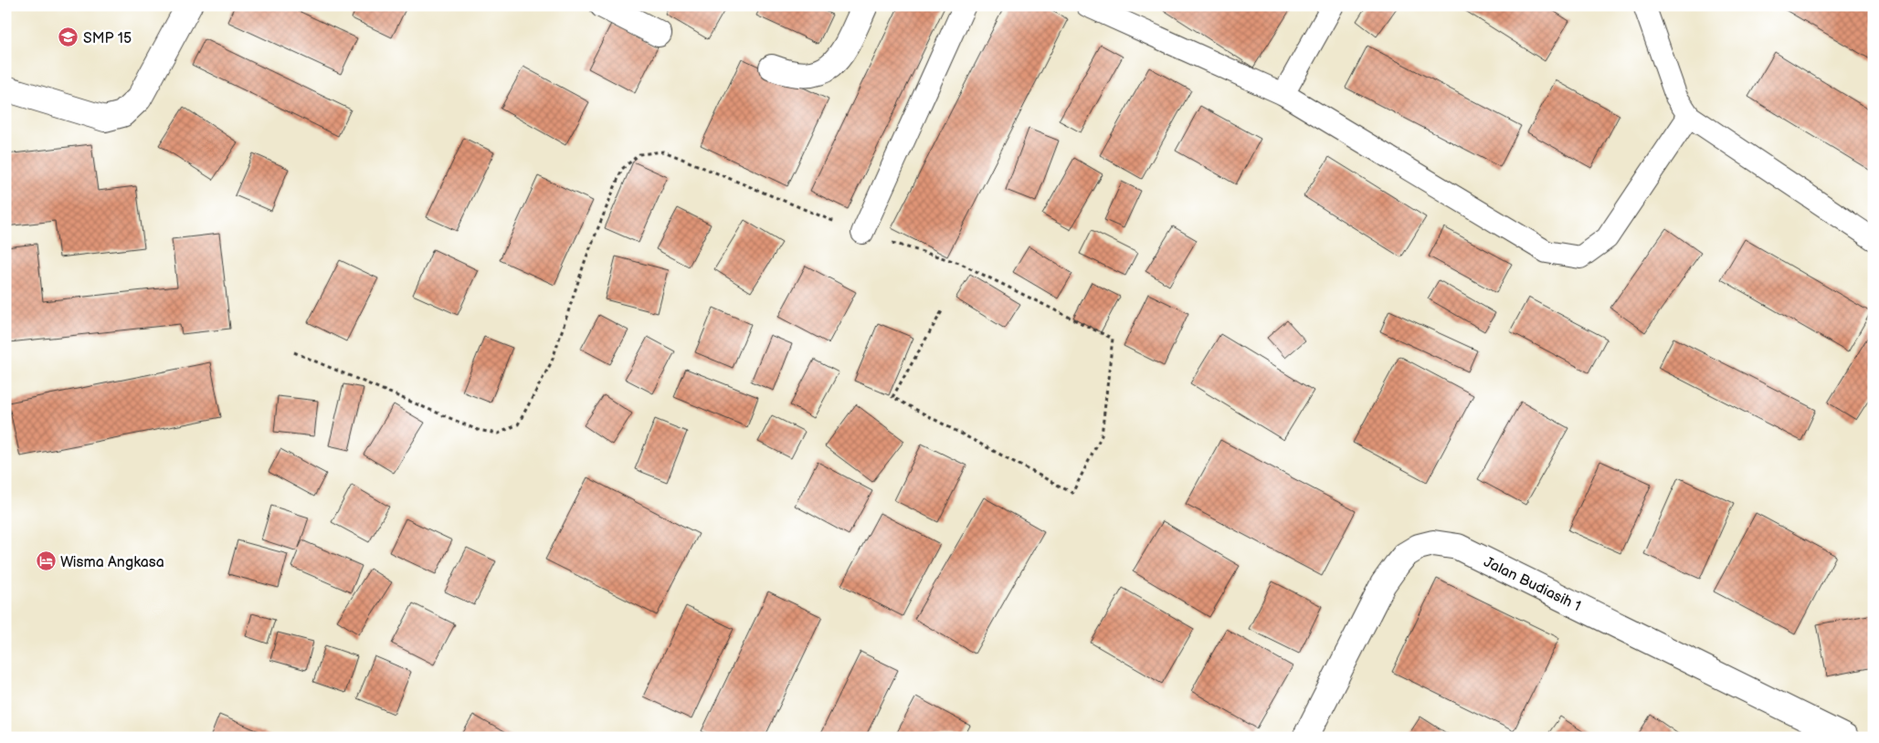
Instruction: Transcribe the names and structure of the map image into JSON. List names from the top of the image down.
{
  "streets": {
    "street": ["Jalan Budiasih 1"]
  },
  "places": {
    "school or university": ["SMP 15"],
    "hotel": ["Wisma Angkasa"]
  }
}
